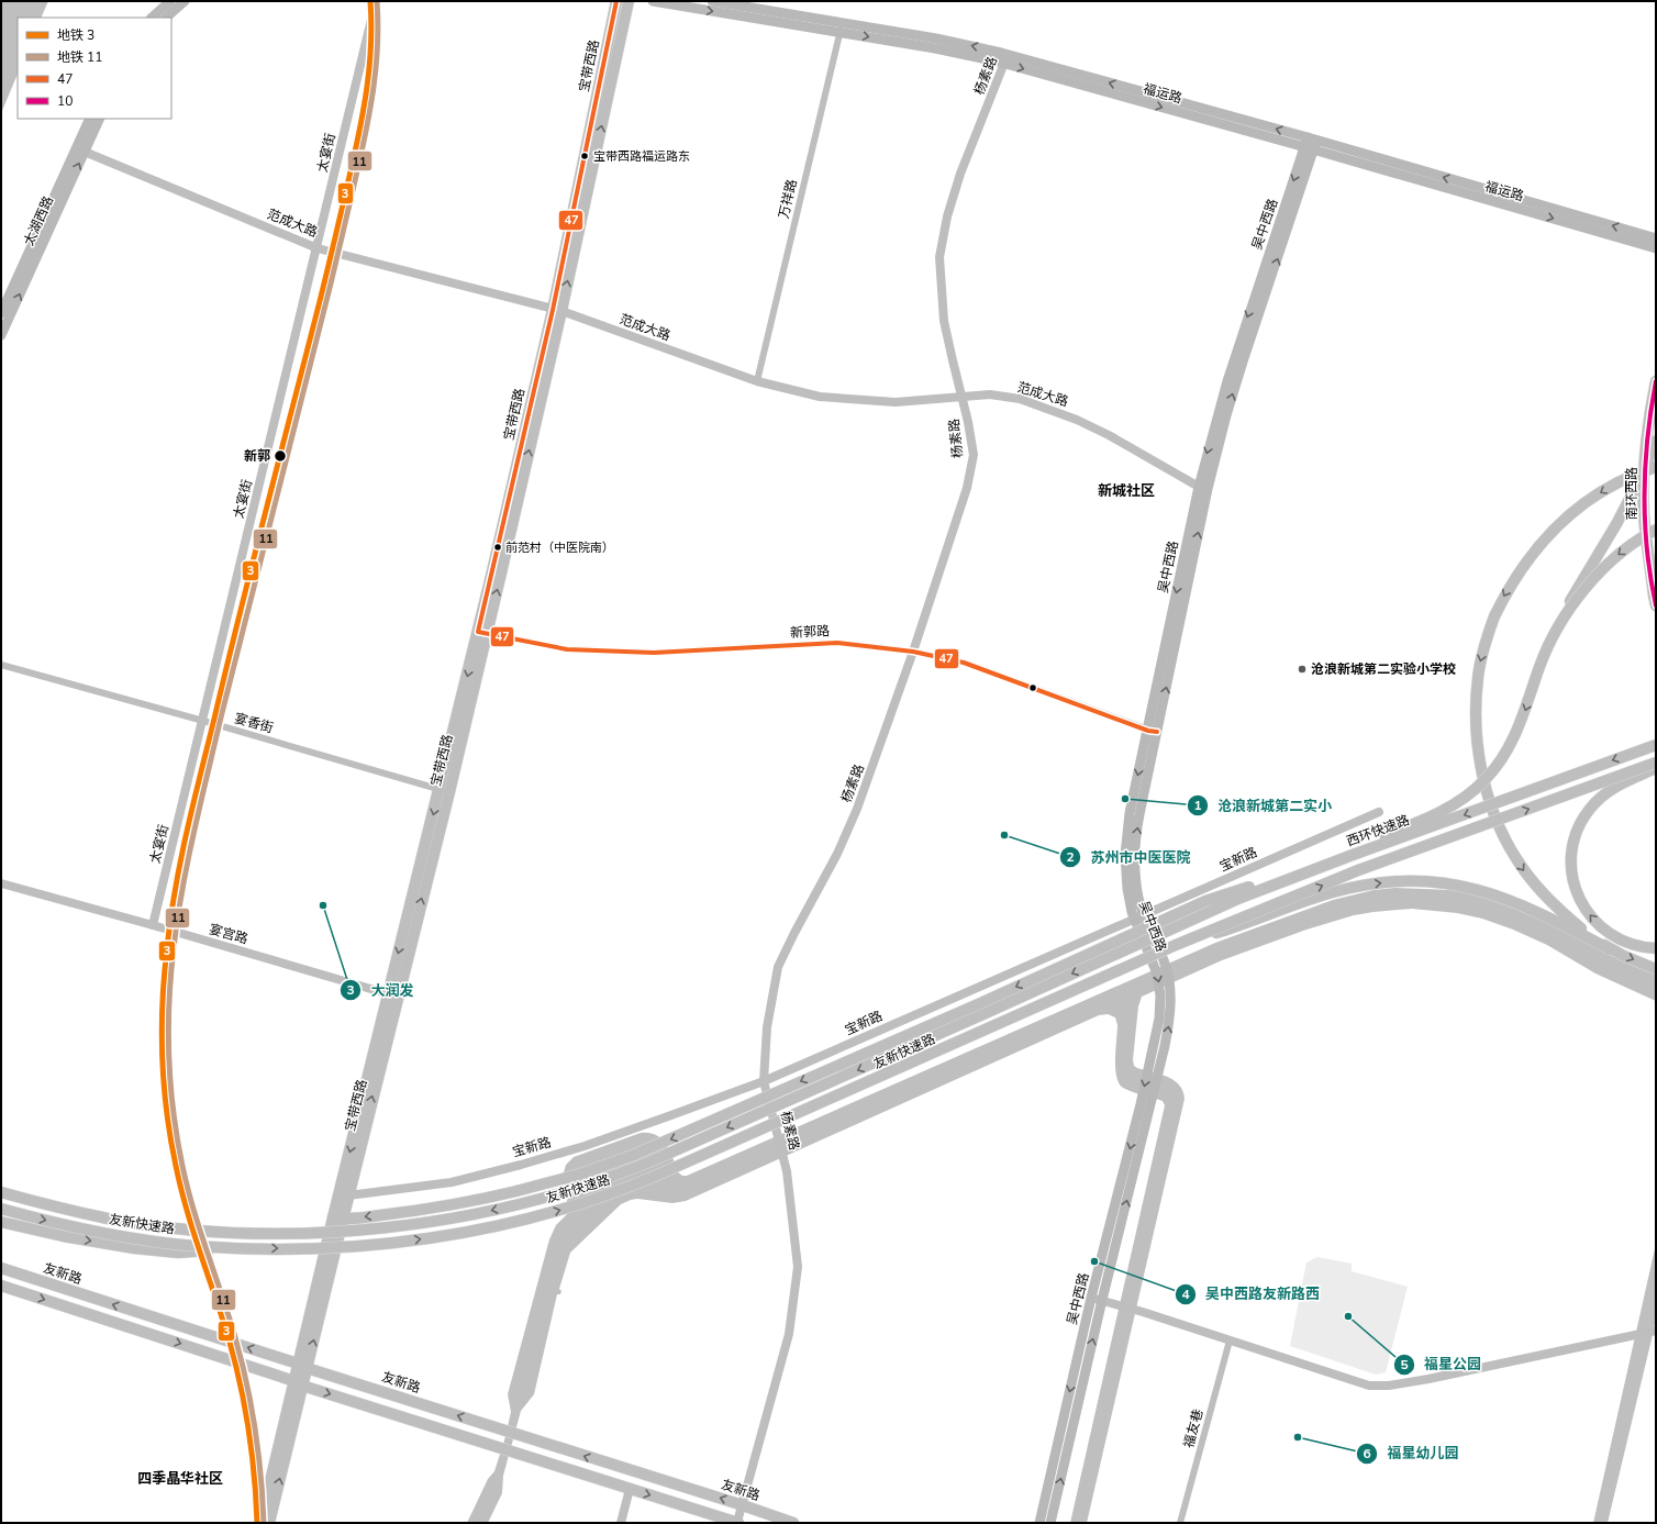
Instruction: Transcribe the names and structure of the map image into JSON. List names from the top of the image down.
{
  "streets": {
    "main road": [
      "宝带西路",
      "福运路",
      "太湖西路",
      "吴中西路",
      "南环西路",
      "西环快速路",
      "友新快速路",
      "友新路"
    ],
    "street": [
      "杨素路",
      "太宴街",
      "万祥路",
      "范成大路",
      "新郭路",
      "宴香街",
      "宝新路",
      "宴宫路",
      "福友巷"
    ]
  },
  "crossings": [
    ["宝带西路", "范成大路"],
    ["宝带西路", "新郭路"],
    ["宝带西路", "宴香街"],
    ["宝带西路", "宝新路"],
    ["宝带西路", "宴宫路"],
    ["宝带西路", "友新路"],
    ["杨素路", "福运路"],
    ["杨素路", "范成大路"],
    ["杨素路", "新郭路"],
    ["杨素路", "宝新路"],
    ["杨素路", "友新路"],
    ["福运路", "万祥路"],
    ["福运路", "吴中西路"],
    ["太宴街", "范成大路"],
    ["太宴街", "宴香街"],
    ["太宴街", "宴宫路"],
    ["万祥路", "范成大路"],
    ["太湖西路", "范成大路"],
    ["范成大路", "吴中西路"],
    ["吴中西路", "新郭路"],
    ["吴中西路", "宝新路"],
    ["西环快速路", "友新快速路"]
  ],
  "districts": ["新城社区", "四季晶华社区"],
  "places": [
    "宝带西路福运路东",
    "新郭",
    "前范村（中医院南）",
    "沧浪新城第二实验小学校",
    "沧浪新城第二实小",
    "苏州市中医医院",
    "大润发",
    "吴中西路友新路西",
    "福星公园",
    "福星幼儿园"
  ],
  "lines": [
    "metro line 3",
    "metro line 11",
    "transit line 47",
    "transit line 10"
  ],
  "legend": [
    "地铁 3",
    "地铁 11",
    "47",
    "10"
  ]
}
